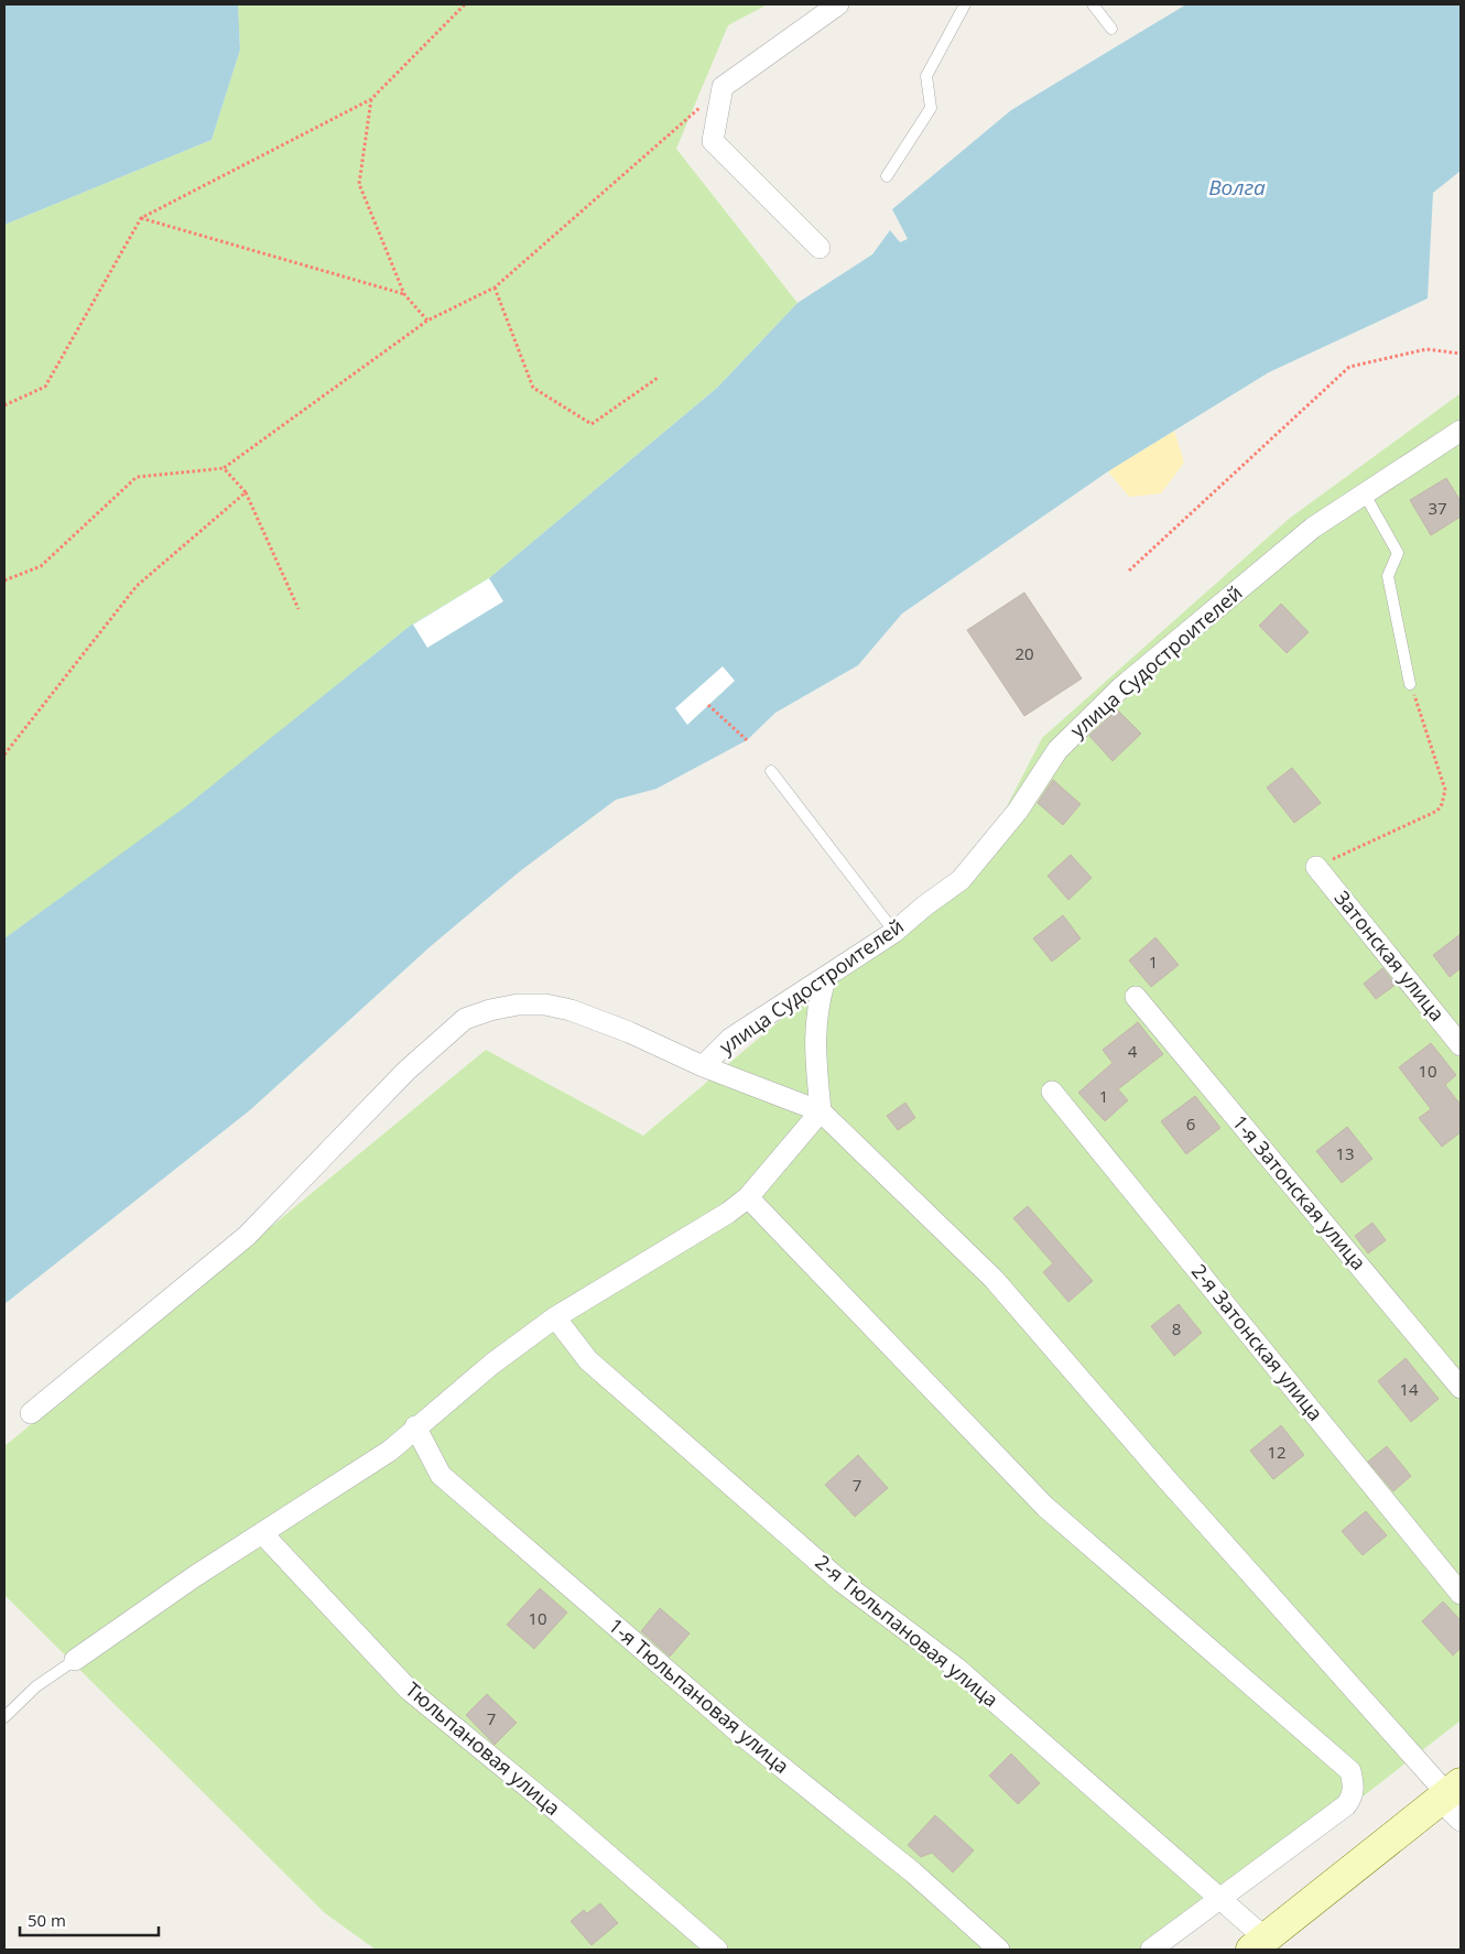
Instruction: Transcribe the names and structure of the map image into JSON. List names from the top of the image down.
{
  "streets": {
    "street": [
      "улица Судостроителей",
      "Затонская улица",
      "1-я Затонская улица",
      "2-я Затонская улица",
      "2-я Тюльпановая улица",
      "1-я Тюльпановая улица",
      "Тюльпановая улица"
    ]
  },
  "water": ["Волга"],
  "house_numbers": [
    "37",
    "20",
    "1",
    "4",
    "10",
    "1",
    "6",
    "13",
    "8",
    "14",
    "12",
    "7",
    "10",
    "7"
  ],
  "scale_bar": "50 m"
}
